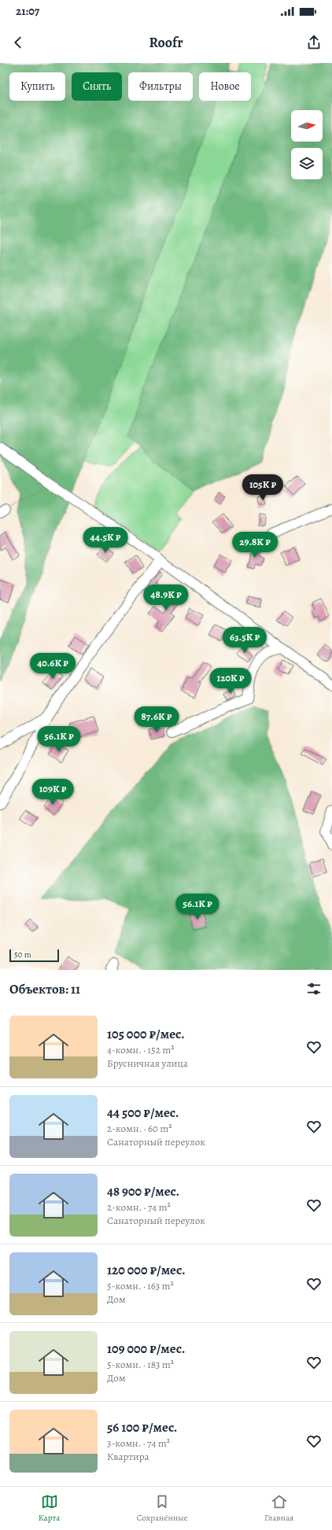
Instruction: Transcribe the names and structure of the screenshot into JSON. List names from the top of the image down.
{
  "scale_bar": "50 m",
  "north": "right",
  "page": {
    "status": "21:07",
    "header": "Roofr",
    "chip": [
      "Купить",
      "Снять",
      "Фильтры",
      "Новое"
    ],
    "price": [
      "105K ₽",
      "44.5K ₽",
      "29.8K ₽",
      "48.9K ₽",
      "63.5K ₽",
      "40.6K ₽",
      "120K ₽",
      "87.6K ₽",
      "56.1K ₽",
      "109K ₽",
      "56.1K ₽"
    ],
    "scale": "50 m",
    "heading": "Объектов: 11",
    "list": [
      {
        "name": "105 000 ₽/мес.",
        "note": "4-комн. · 152 m² · Брусничная улица"
      },
      {
        "name": "44 500 ₽/мес.",
        "note": "2-комн. · 60 m² · Санаторный переулок"
      },
      {
        "name": "48 900 ₽/мес.",
        "note": "2-комн. · 74 m² · Санаторный переулок"
      },
      {
        "name": "120 000 ₽/мес.",
        "note": "5-комн. · 163 m² · Дом"
      },
      {
        "name": "109 000 ₽/мес.",
        "note": "5-комн. · 183 m² · Дом"
      },
      {
        "name": "56 100 ₽/мес.",
        "note": "3-комн. · 74 m² · Квартира"
      }
    ],
    "tabs": ["Карта", "Сохранённые", "Главная"]
  }
}
